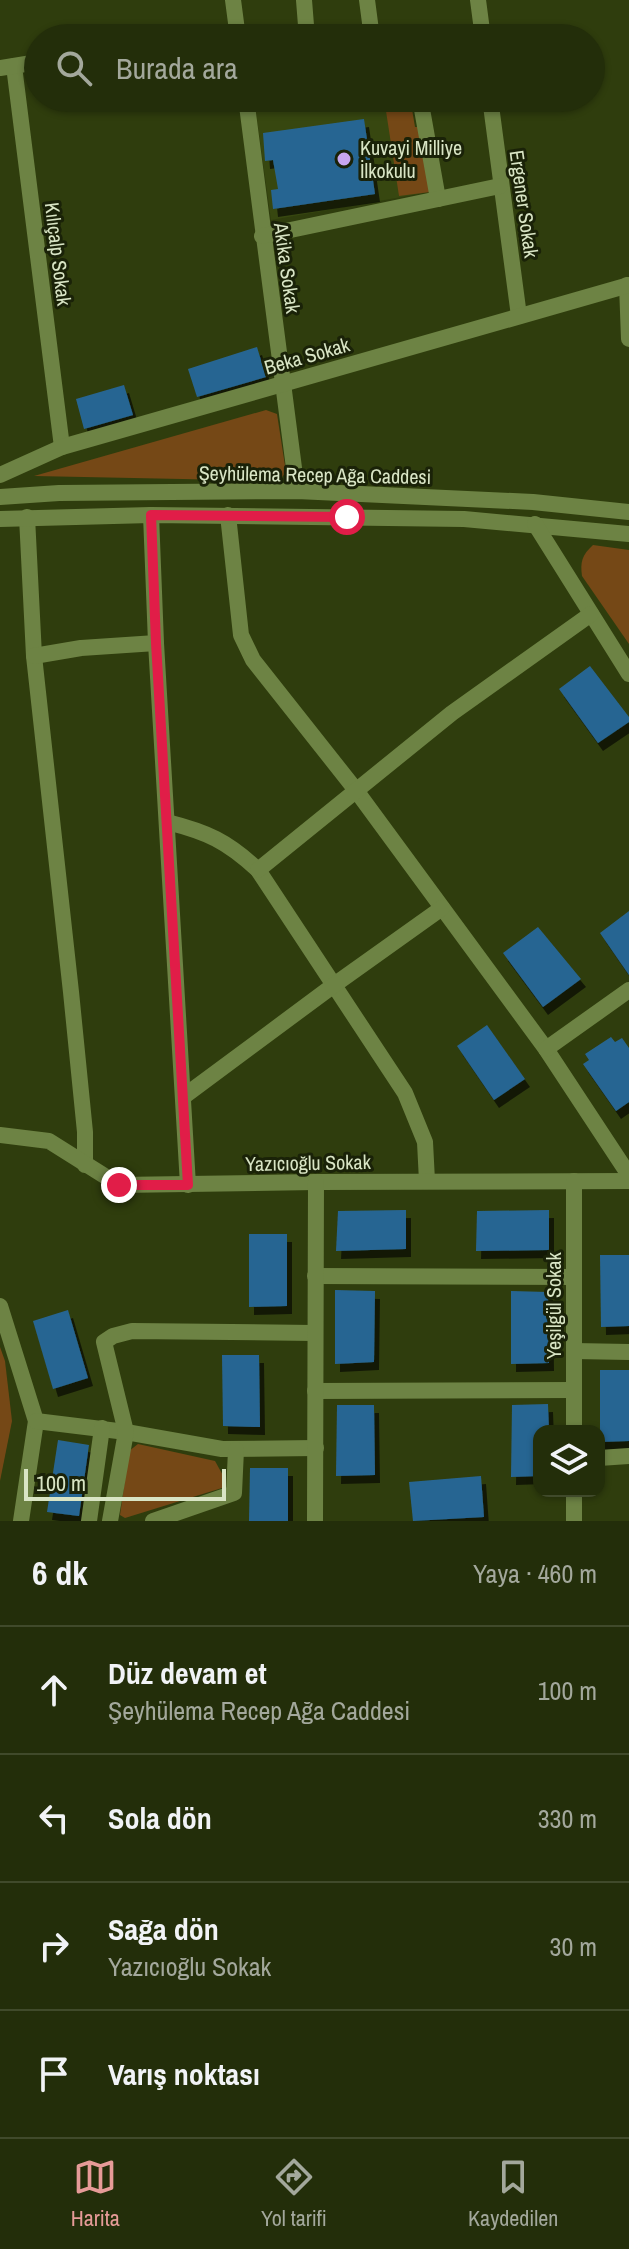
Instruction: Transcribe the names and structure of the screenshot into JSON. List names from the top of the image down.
{
  "streets": {
    "street": [
      "Ergener Sokak",
      "Kılıçalp Sokak",
      "Akika Sokak",
      "Beka Sokak",
      "Şeyhülema Recep Ağa Caddesi",
      "Yazıcıoğlu Sokak",
      "Yeşilgül Sokak"
    ]
  },
  "crossings": [
    ["Ergener Sokak", "Beka Sokak"],
    ["Kılıçalp Sokak", "Beka Sokak"],
    ["Akika Sokak", "Beka Sokak"],
    ["Akika Sokak", "Şeyhülema Recep Ağa Caddesi"],
    ["Yazıcıoğlu Sokak", "Yeşilgül Sokak"]
  ],
  "places": ["Kuvayi Milliye İlkokulu"],
  "scale_bar": "100 m",
  "page": {
    "search": "Burada ara",
    "scale": "100 m",
    "heading": ["6 dk", "Yaya · 460 m"],
    "list": [
      ["Düz devam et", "Şeyhülema Recep Ağa Caddesi", "100 m"],
      ["Sola dön", "330 m"],
      ["Sağa dön", "Yazıcıoğlu Sokak", "30 m"],
      "Varış noktası"
    ],
    "nav": ["Harita", "Yol tarifi", "Kaydedilen"]
  }
}
